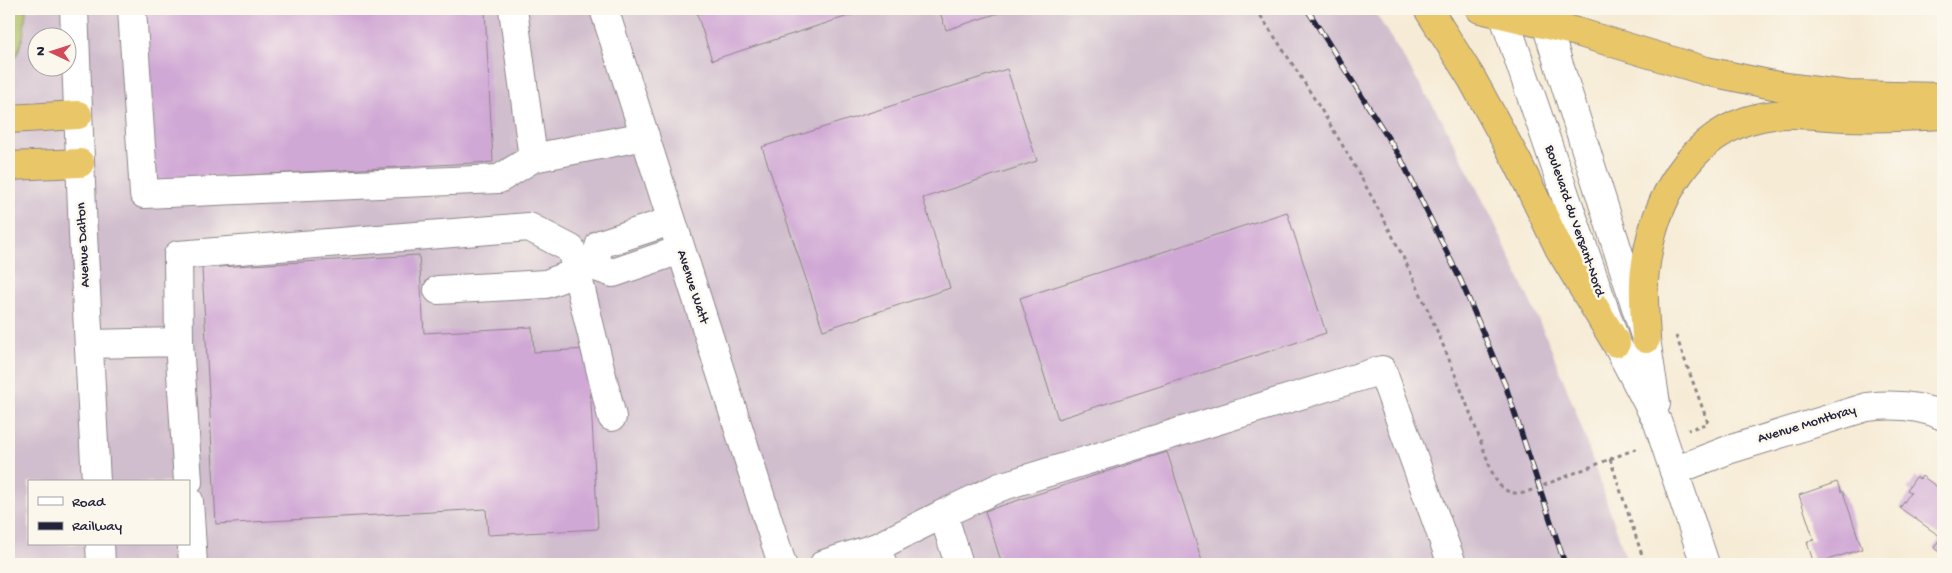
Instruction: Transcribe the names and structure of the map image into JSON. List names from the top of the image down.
{
  "streets": {
    "street": [
      "Boulevard du Versant-Nord",
      "Avenue Dalton",
      "Avenue Watt",
      "Avenue Montbray"
    ]
  },
  "crossings": [
    ["Boulevard du Versant-Nord", "Avenue Montbray"]
  ],
  "legend": ["Road", "Railway"],
  "north": "left"
}
